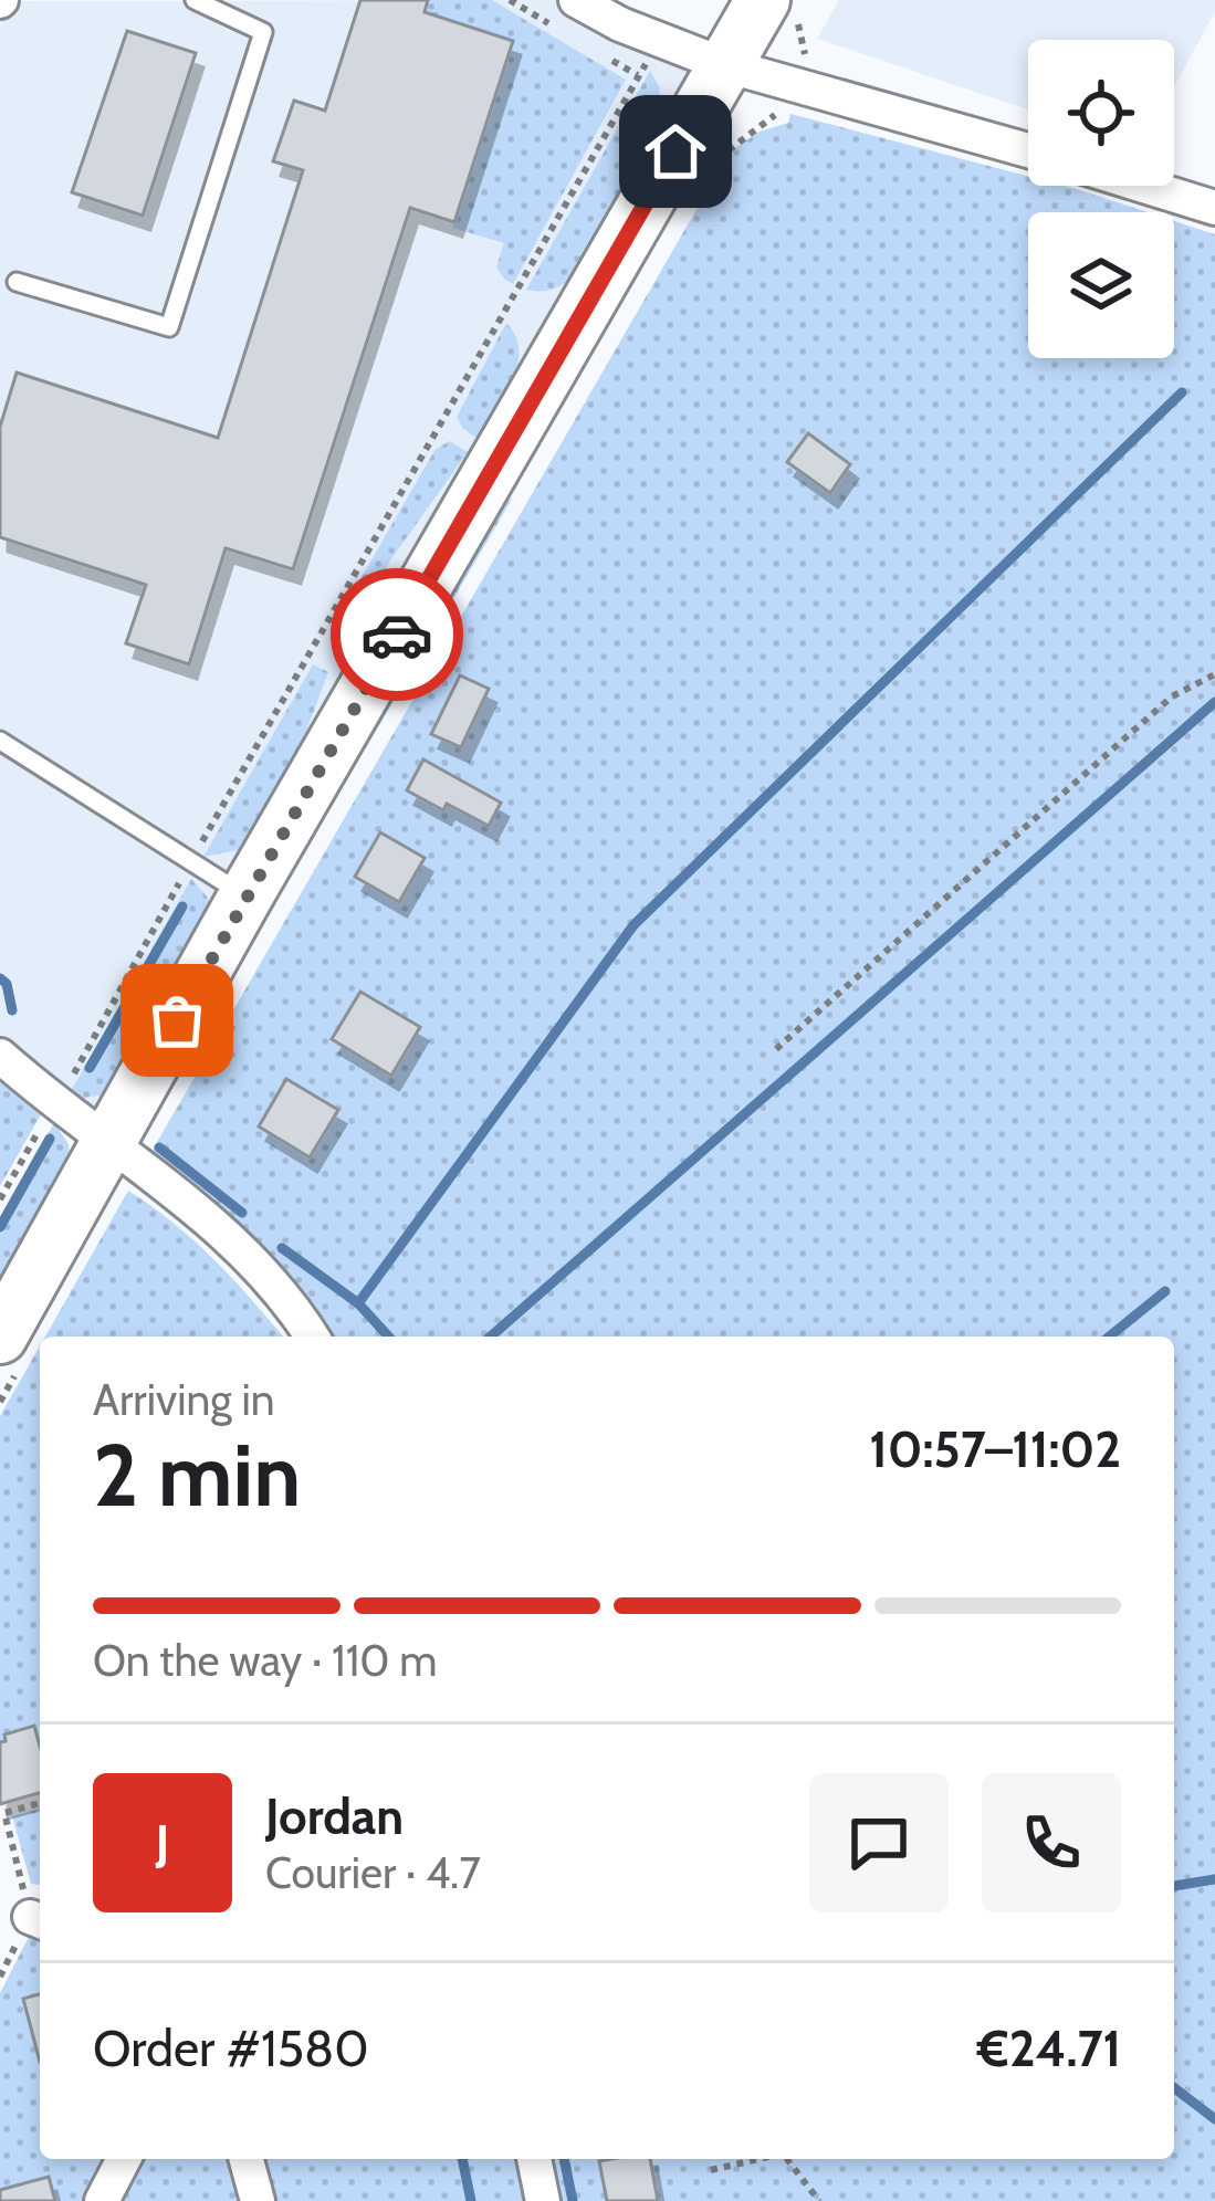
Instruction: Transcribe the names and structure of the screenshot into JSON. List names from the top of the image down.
{
  "page": {
    "heading": ["2 min", "Arriving in", "10:57–11:02"],
    "panel": [
      "Jordan",
      "Courier · 4.7",
      "Order #1580",
      "€24.71"
    ],
    "bar": "On the way · 110 m",
    "round": "J"
  }
}
